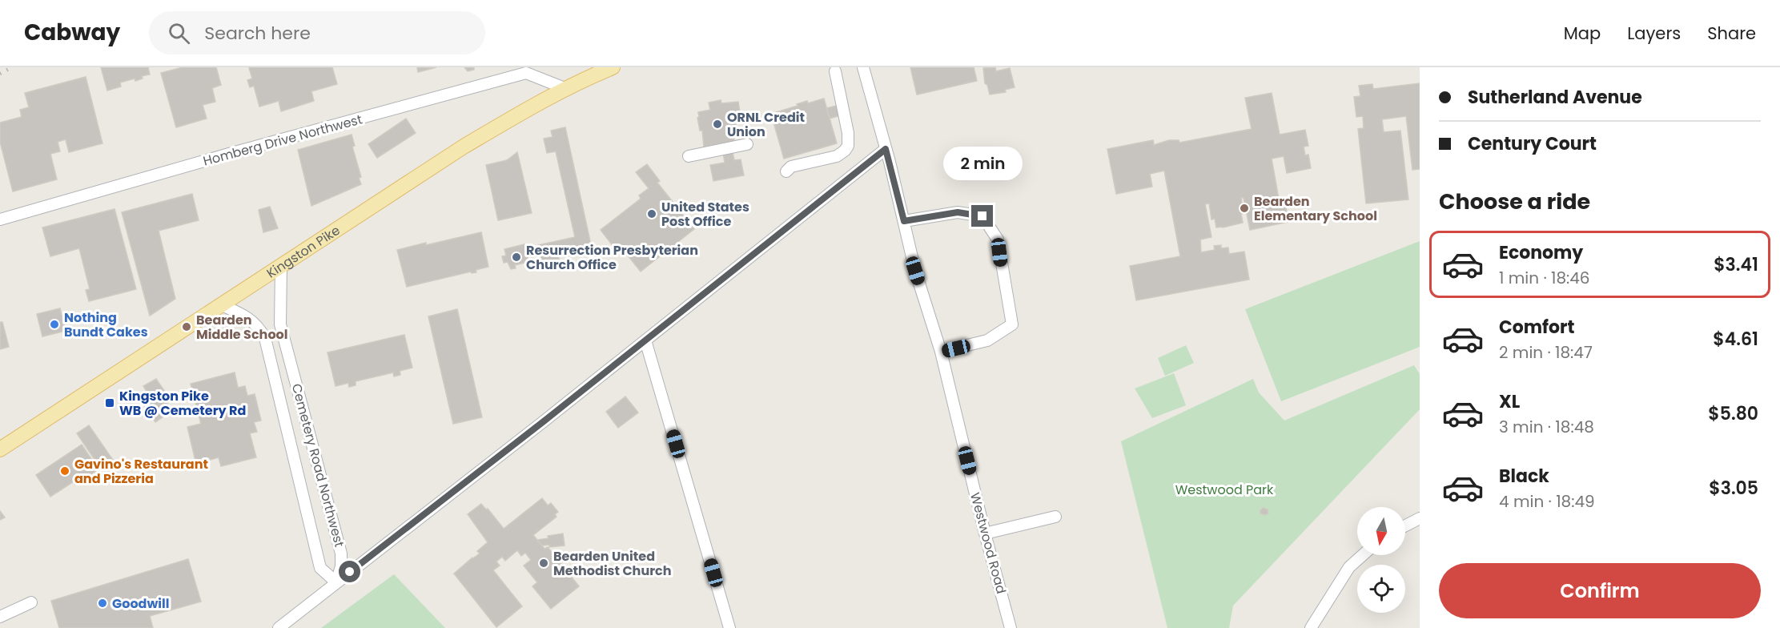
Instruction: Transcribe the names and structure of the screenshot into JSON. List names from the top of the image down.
{
  "streets": {
    "main road": ["Kingston Pike"],
    "street": ["Homberg Drive Northwest", "Cemetery Road Northwest", "Westwood Road"]
  },
  "crossings": [
    ["Homberg Drive Northwest", "Kingston Pike"],
    ["Kingston Pike", "Cemetery Road Northwest"]
  ],
  "parks": ["Westwood Park"],
  "places": {
    "other": [
      "ORNL Credit Union",
      "Bearden Elementary School",
      "United States Post Office",
      "Resurrection Presbyterian Church Office",
      "Nothing Bundt Cakes",
      "Bearden Middle School",
      "Gavino's Restaurant and Pizzeria",
      "Bearden United Methodist Church",
      "Goodwill"
    ],
    "transit": ["Kingston Pike WB @ Cemetery Rd"]
  },
  "north": "bottom",
  "page": {
    "header": "Cabway",
    "search": "Search here",
    "nav": ["Map", "Layers", "Share"],
    "banner": ["Sutherland Avenue", "Century Court"],
    "bubble": "2 min",
    "heading": "Choose a ride",
    "list": [
      {
        "name": "Economy",
        "note": "1 min · 18:46",
        "value": "$3.41"
      },
      {
        "name": "Comfort",
        "note": "2 min · 18:47",
        "value": "$4.61"
      },
      {
        "name": "XL",
        "note": "3 min · 18:48",
        "value": "$5.80"
      },
      {
        "name": "Black",
        "note": "4 min · 18:49",
        "value": "$3.05"
      }
    ],
    "buttons": "Confirm"
  }
}
